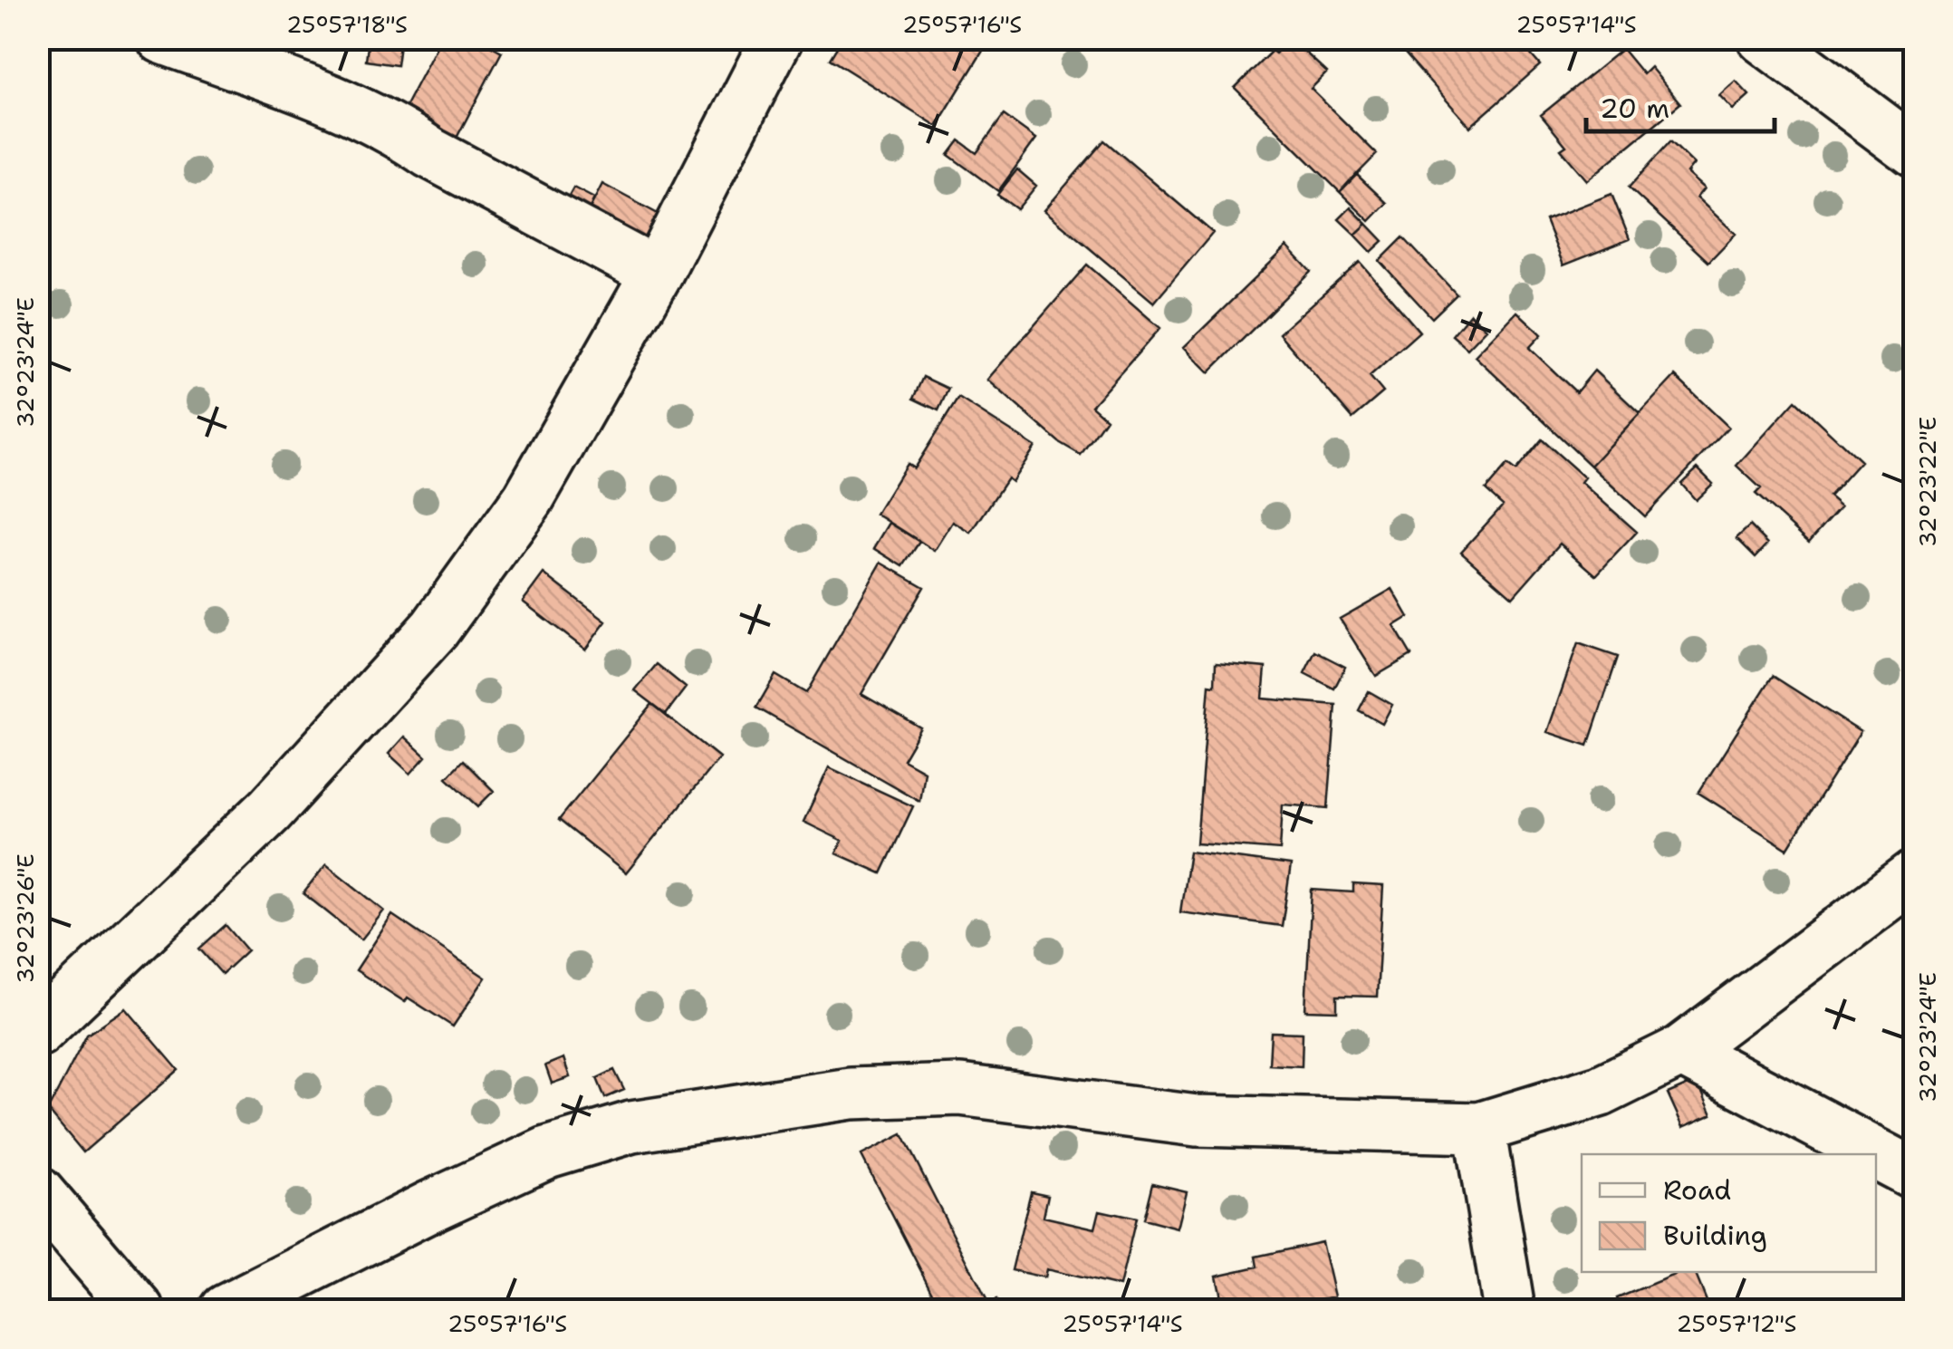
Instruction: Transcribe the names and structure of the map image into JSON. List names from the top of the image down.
{
  "legend": ["Road", "Building"],
  "scale_bar": "20 m",
  "coordinates": [
    "25°57'18\"S",
    "25°57'16\"S",
    "25°57'14\"S",
    "32°23'24\"E",
    "32°23'22\"E",
    "32°23'26\"E",
    "25°57'12\"S"
  ]
}
